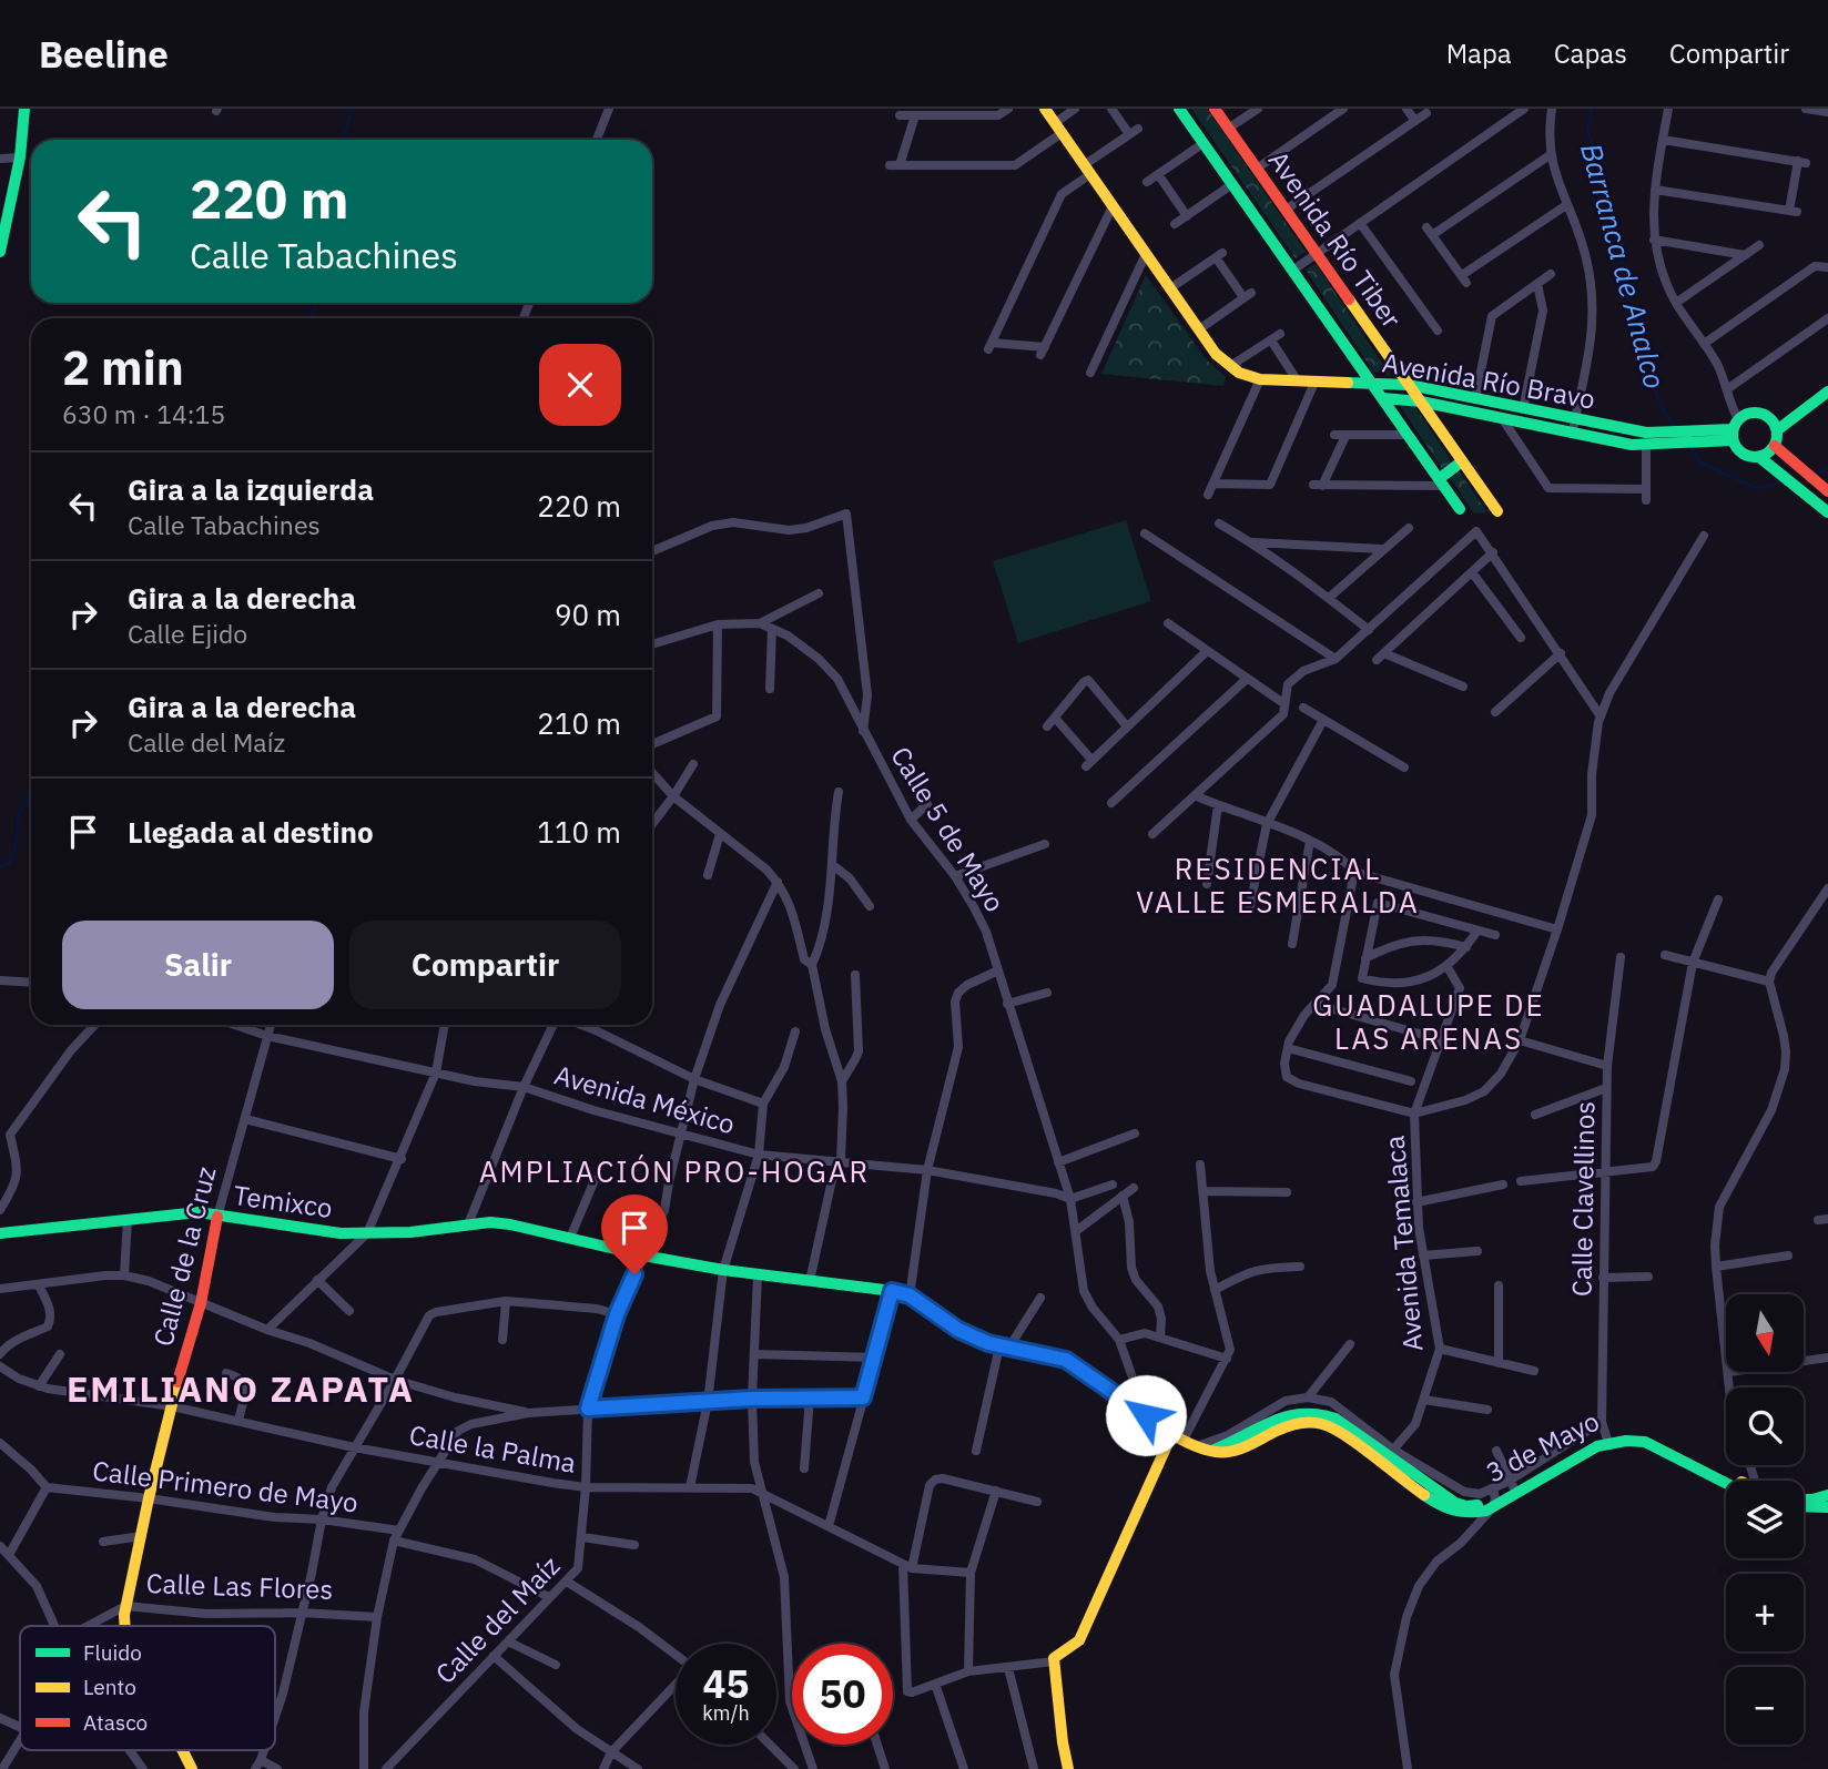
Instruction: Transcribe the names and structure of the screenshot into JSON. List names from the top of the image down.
{
  "streets": {
    "main road": [
      "Avenida Río Tiber",
      "Avenida Río Bravo",
      "Temixco",
      "Calle de la Cruz",
      "3 de Mayo"
    ],
    "street": [
      "Calle 5 de Mayo",
      "Avenida México",
      "Calle Clavellinos",
      "Avenida Temalaca",
      "Calle la Palma",
      "Calle Primero de Mayo",
      "Calle Las Flores",
      "Calle del Maíz"
    ]
  },
  "crossings": [
    ["Avenida Río Tiber", "Avenida Río Bravo"],
    ["Calle 5 de Mayo", "Avenida México"],
    ["Avenida México", "Calle de la Cruz"],
    ["Avenida México", "Calle del Maíz"],
    ["Calle Clavellinos", "3 de Mayo"],
    ["Temixco", "Calle de la Cruz"],
    ["Temixco", "Calle del Maíz"],
    ["Calle de la Cruz", "Calle la Palma"],
    ["Calle de la Cruz", "Calle Primero de Mayo"],
    ["Calle de la Cruz", "Calle Las Flores"],
    ["Calle la Palma", "Calle del Maíz"]
  ],
  "districts": [
    "RESIDENCIAL VALLE ESMERALDA",
    "GUADALUPE DE LAS ARENAS",
    "AMPLIACIÓN PRO-HOGAR",
    "EMILIANO ZAPATA"
  ],
  "water": ["Barranca de Analco"],
  "legend": ["Fluido", "Lento", "Atasco"],
  "north": "bottom",
  "page": {
    "header": "Beeline",
    "nav": ["Mapa", "Capas", "Compartir"],
    "turn": ["220 m", "Calle Tabachines"],
    "heading": ["2 min", "630 m · 14:15"],
    "list": [
      {
        "name": "Gira a la izquierda",
        "note": "Calle Tabachines",
        "value": "220 m"
      },
      {
        "name": "Gira a la derecha",
        "note": "Calle Ejido",
        "value": "90 m"
      },
      {
        "name": "Gira a la derecha",
        "note": "Calle del Maíz",
        "value": "210 m"
      },
      {
        "name": "Llegada al destino",
        "value": "110 m"
      }
    ],
    "buttons": ["Salir", "Compartir"],
    "map_buttons": ["+", "−"],
    "speed": "45 km/h",
    "limit": "50"
  }
}
